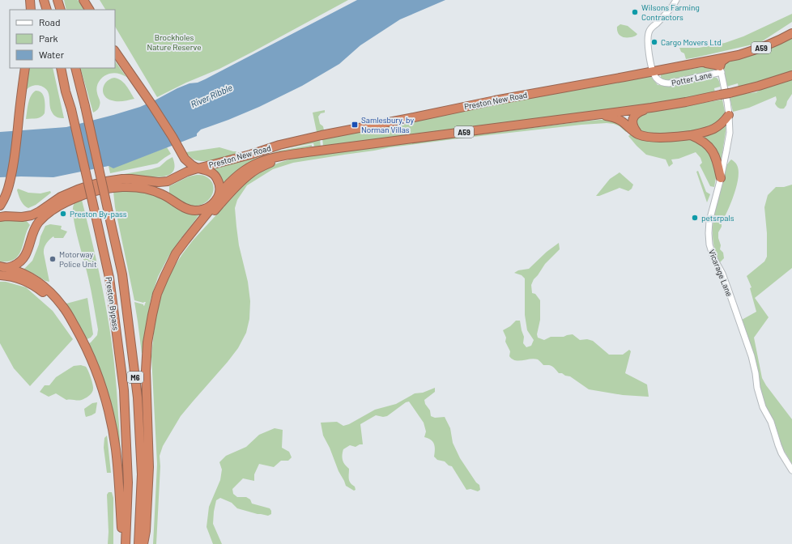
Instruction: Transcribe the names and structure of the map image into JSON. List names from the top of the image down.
{
  "streets": {
    "highway": [
      "A59",
      "Preston New Road",
      "Preston Bypass",
      "M6"
    ],
    "street": ["Potter Lane", "Vicarage Lane"]
  },
  "crossings": [
    ["Potter Lane", "Preston New Road"],
    ["Potter Lane", "Vicarage Lane"]
  ],
  "water": ["River Ribble"],
  "parks": ["Brockholes Nature Reserve"],
  "places": {
    "other": [
      "Wilsons Farming Contractors",
      "Cargo Movers Ltd",
      "Preston By-pass",
      "petsrpals",
      "Motorway Police Unit"
    ],
    "transit": ["Samlesbury, by Norman Villas"]
  },
  "legend": ["Road", "Park", "Water"]
}
